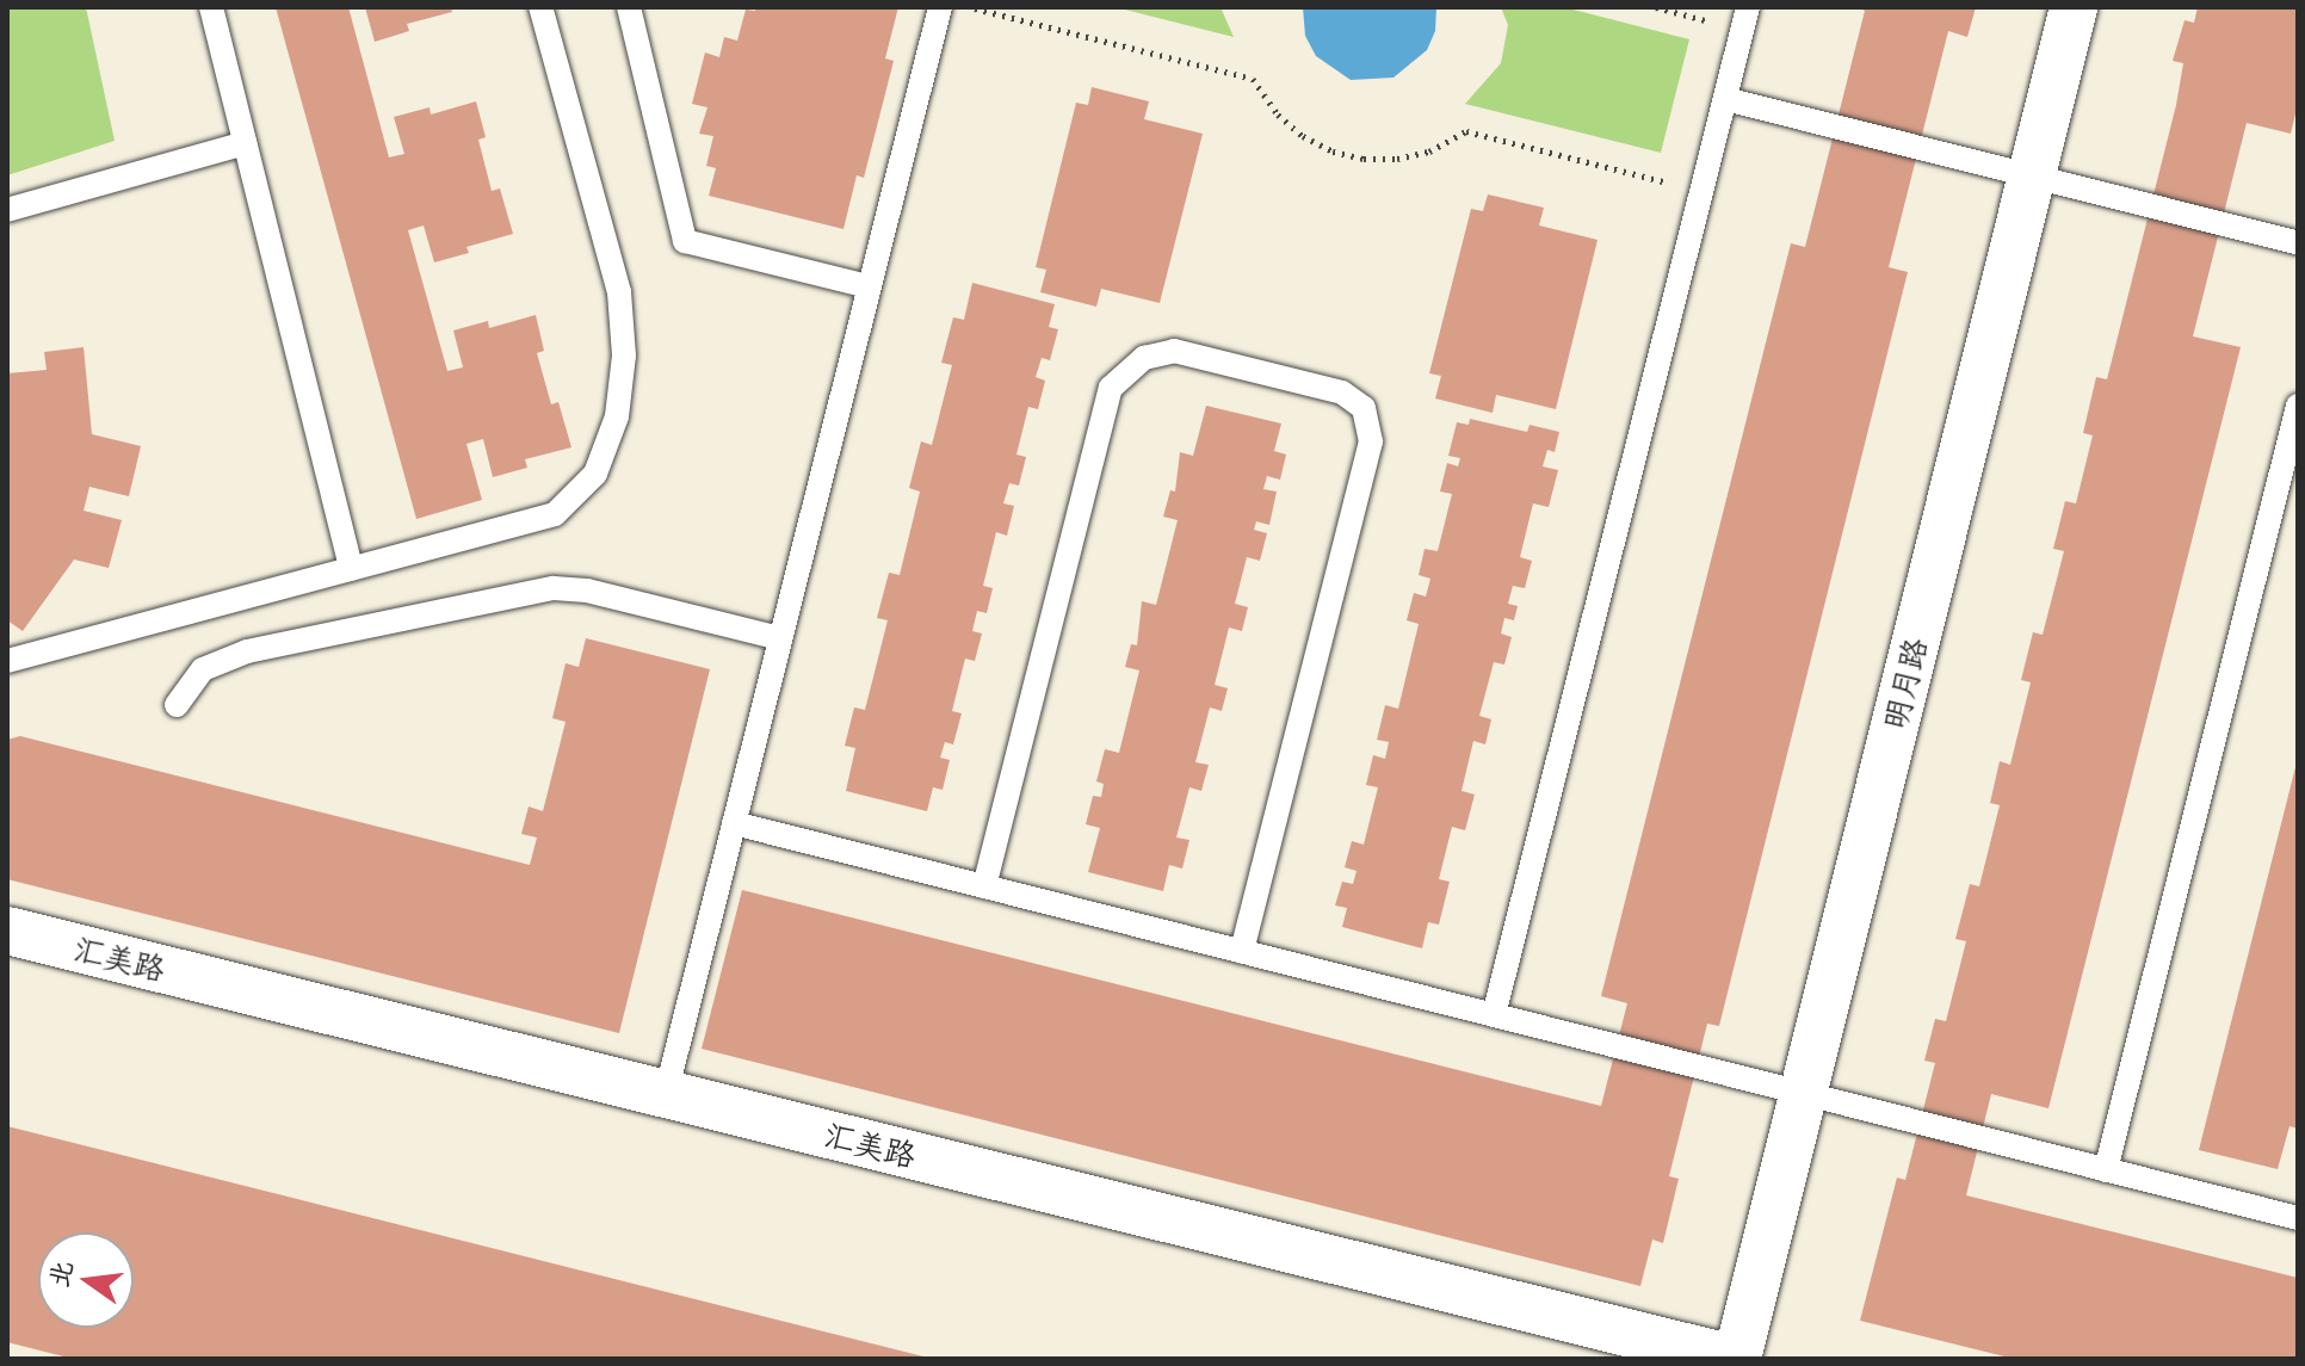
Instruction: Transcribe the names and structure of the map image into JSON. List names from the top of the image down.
{
  "streets": {
    "street": ["明月路", "汇美路"]
  },
  "crossings": [
    ["明月路", "汇美路"]
  ],
  "north": "left"
}
